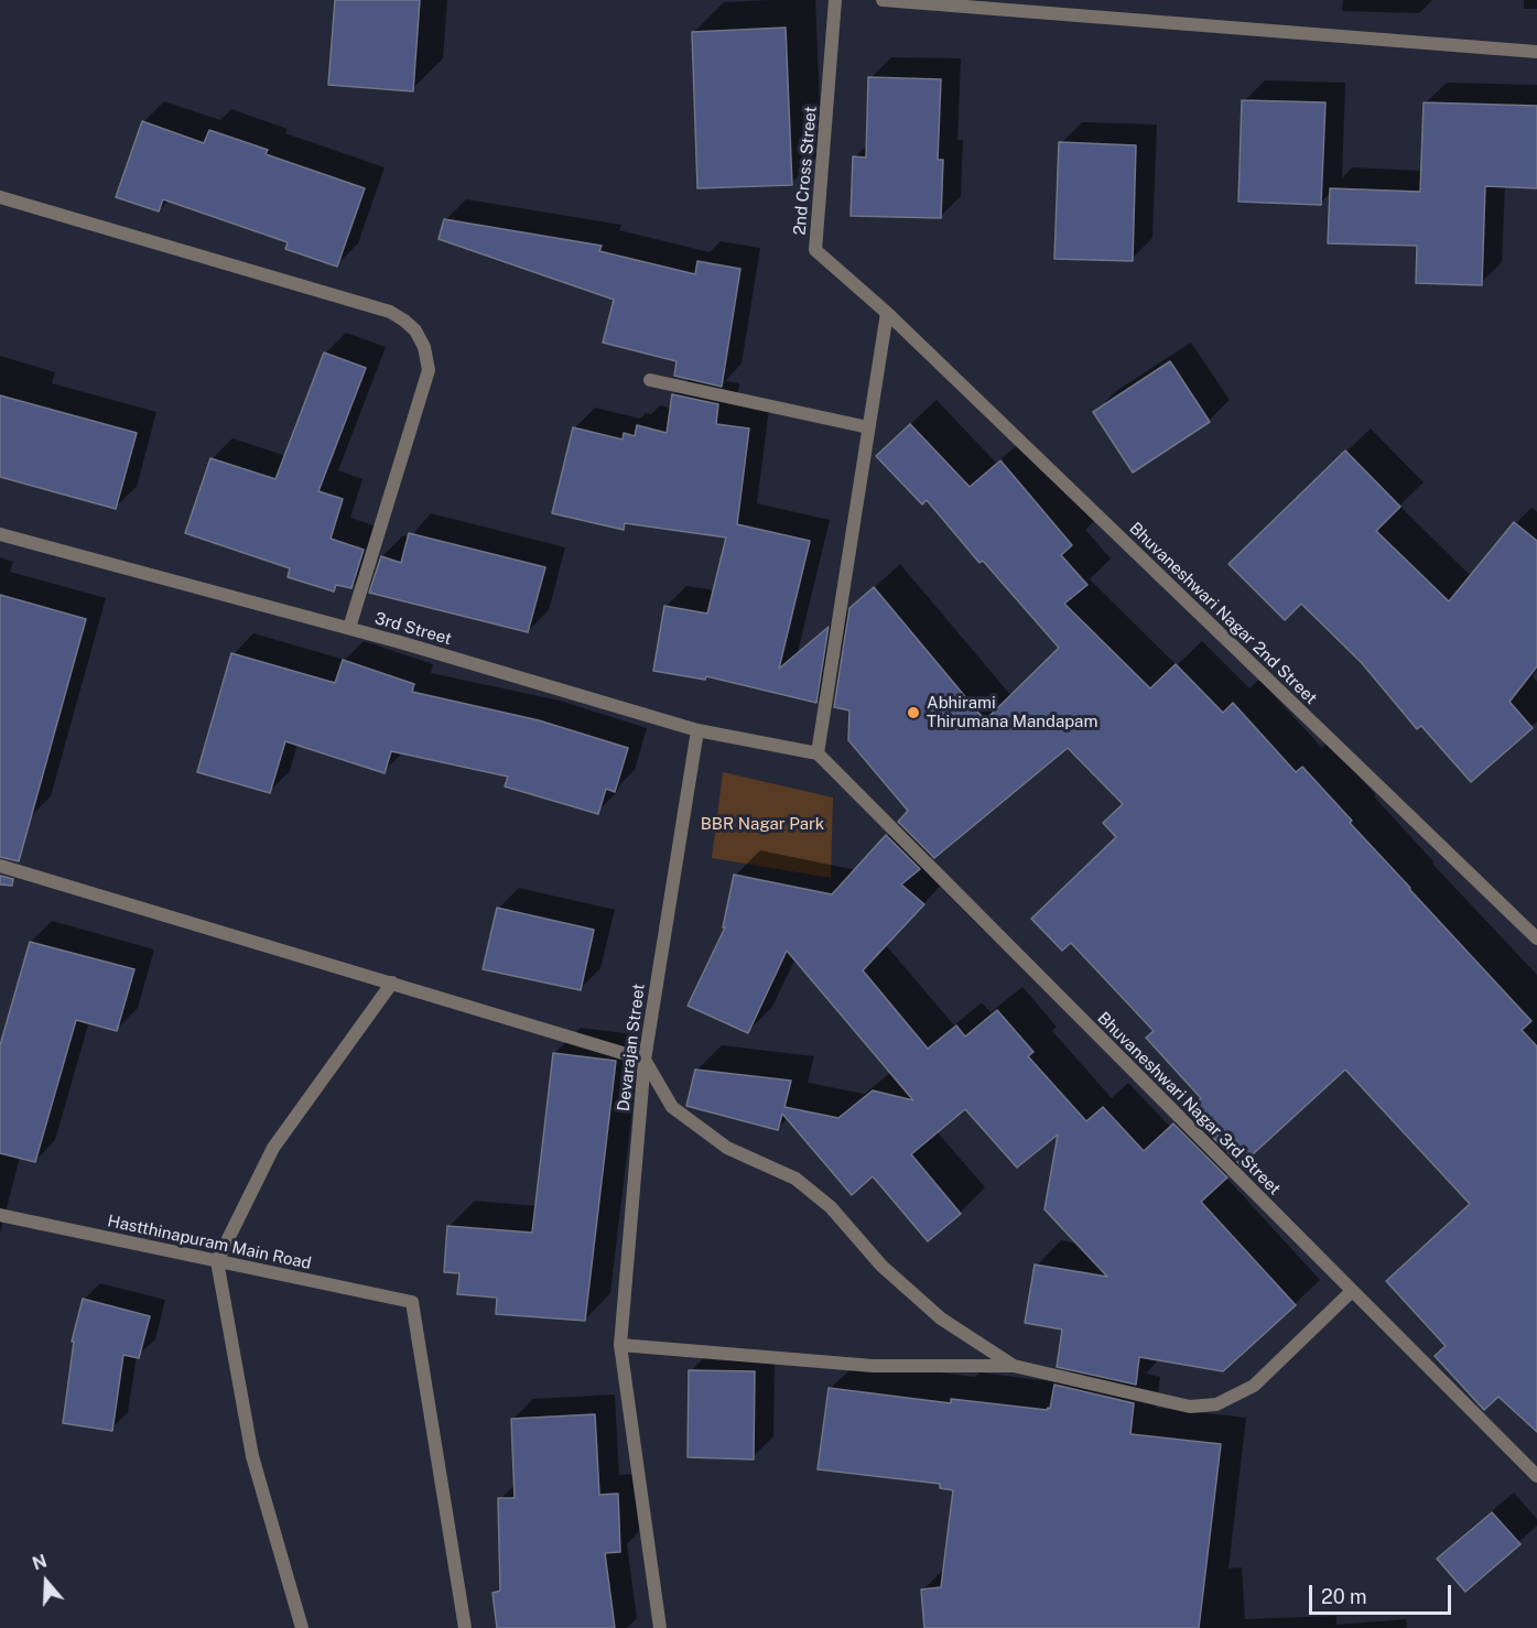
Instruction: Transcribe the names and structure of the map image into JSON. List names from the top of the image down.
{
  "streets": {
    "street": [
      "2nd Cross Street",
      "Bhuvaneshwari Nagar 2nd Street",
      "3rd Street",
      "Devarajan Street",
      "Bhuvaneshwari Nagar 3rd Street",
      "Hastthinapuram Main Road"
    ]
  },
  "crossings": [
    ["2nd Cross Street", "Bhuvaneshwari Nagar 2nd Street"],
    ["3rd Street", "Devarajan Street"],
    ["3rd Street", "Bhuvaneshwari Nagar 3rd Street"]
  ],
  "parks": ["BBR Nagar Park"],
  "places": ["Abhirami Thirumana Mandapam"],
  "scale_bar": "20 m",
  "north": "top"
}
